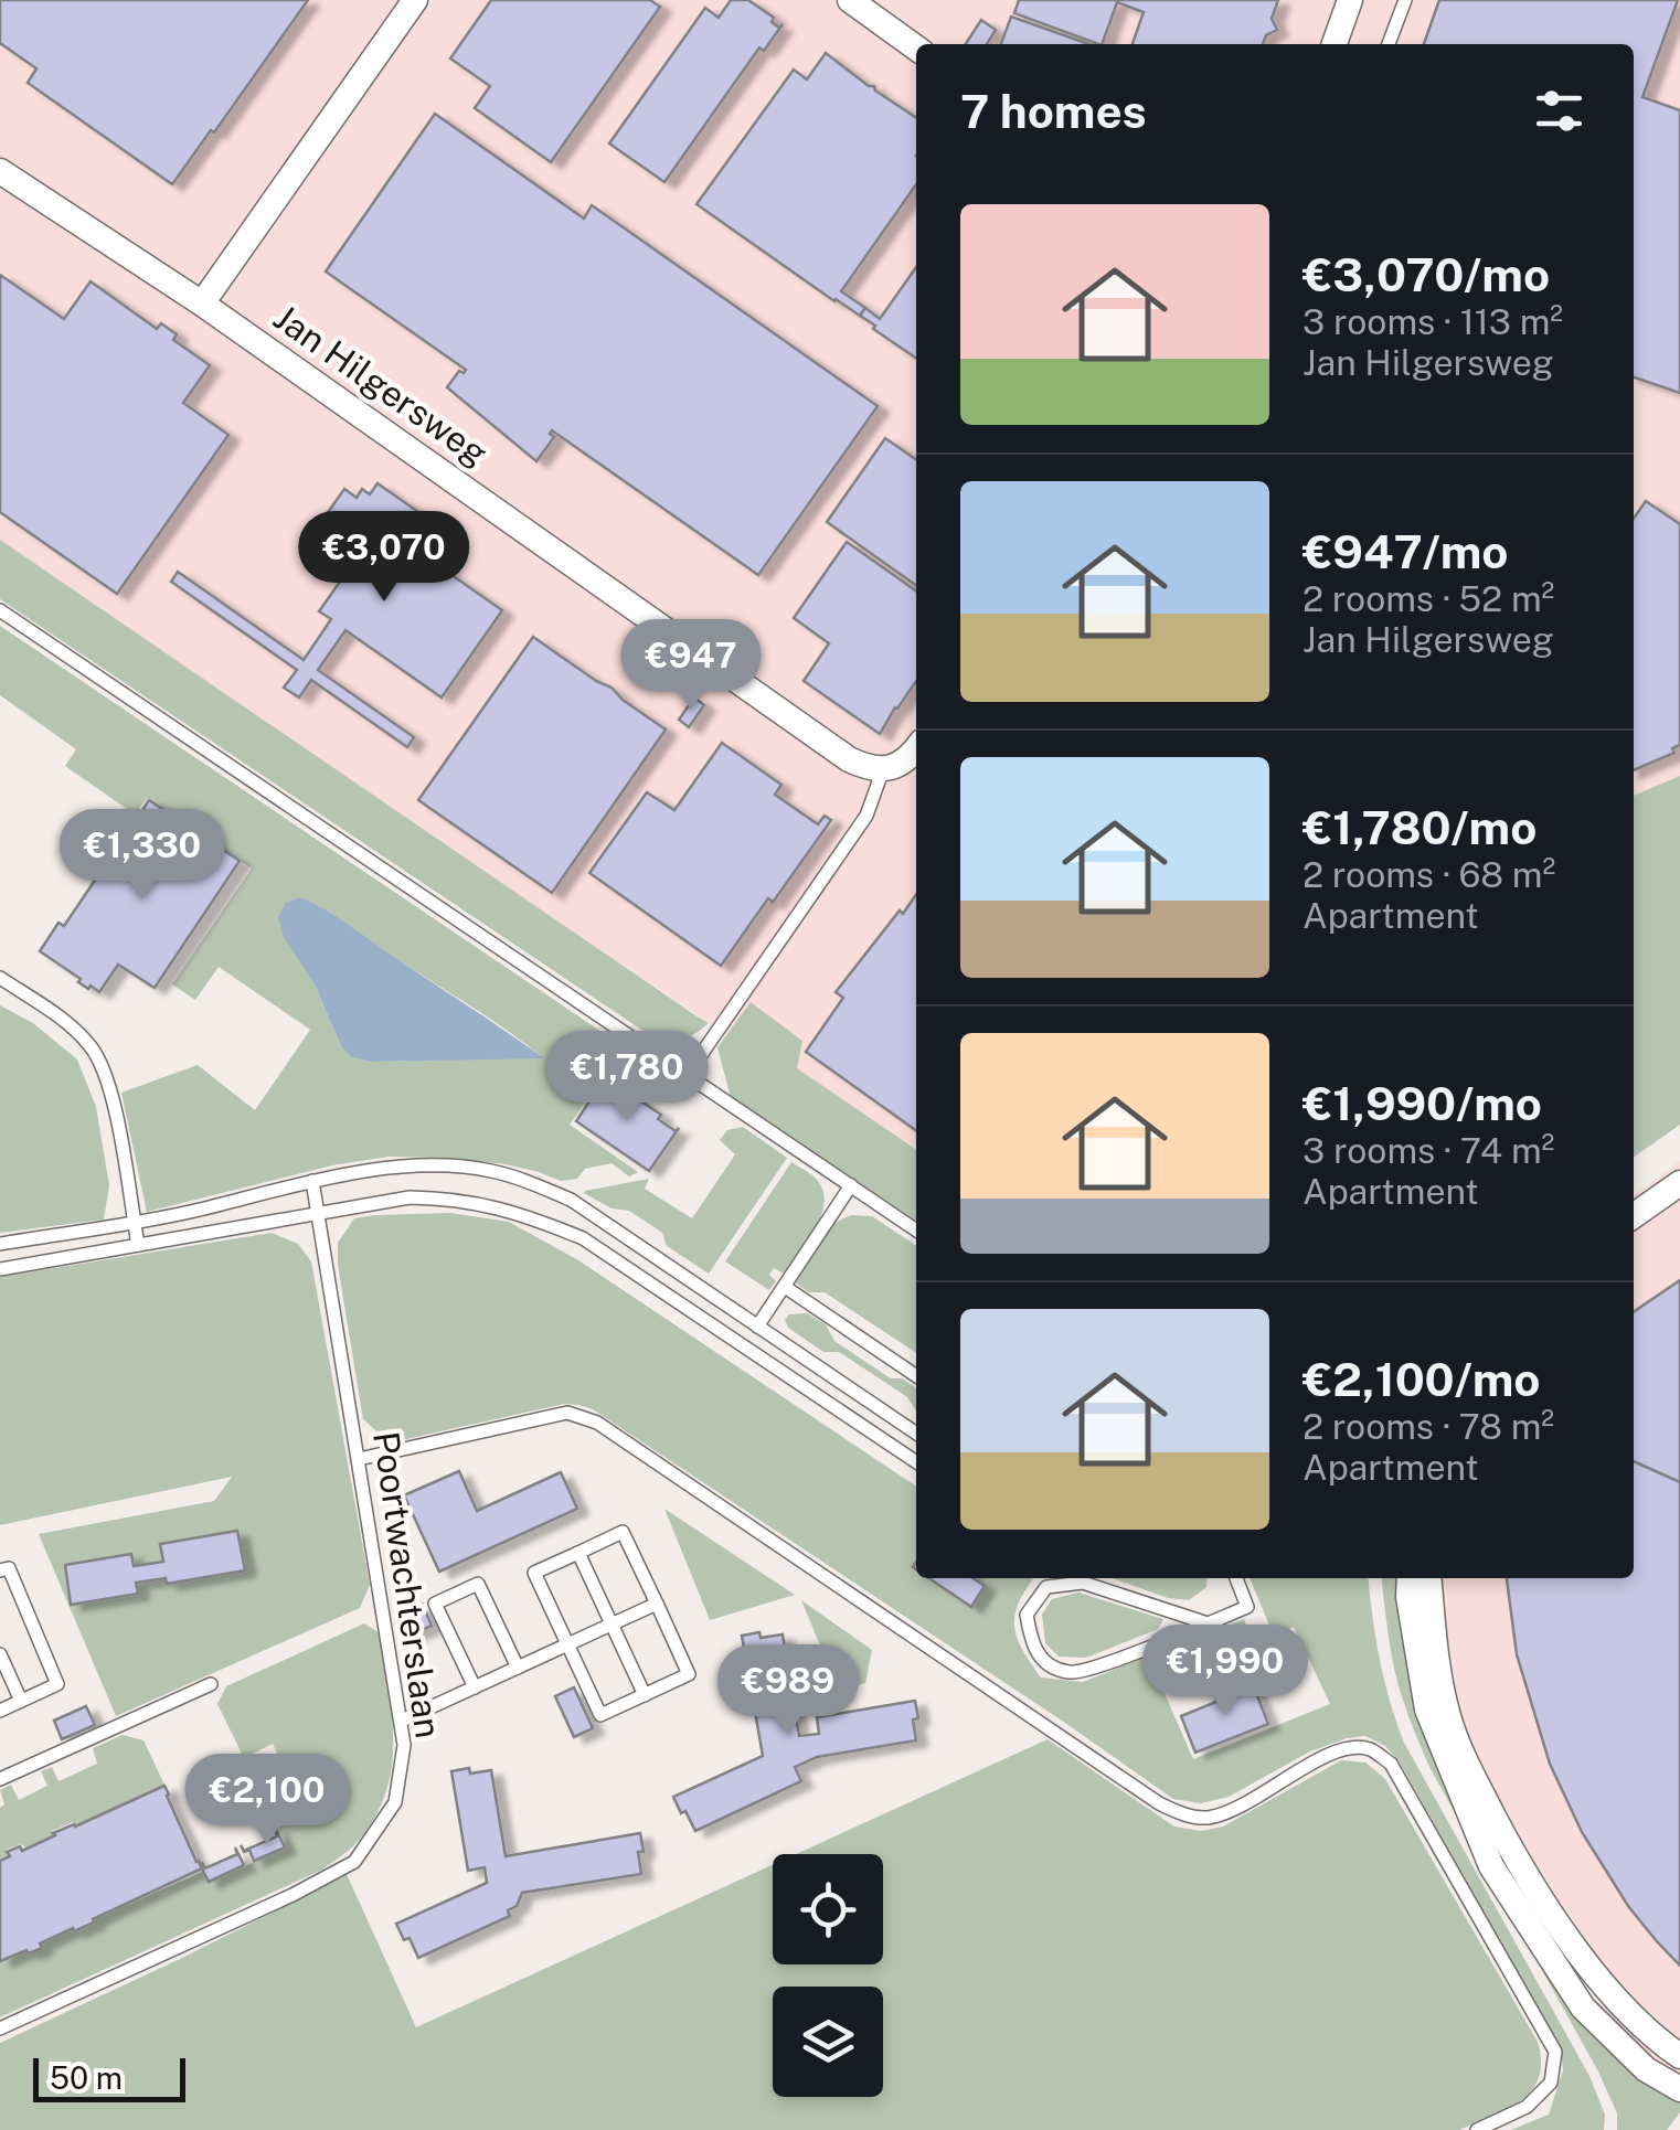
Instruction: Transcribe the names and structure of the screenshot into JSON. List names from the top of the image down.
{
  "streets": {
    "street": ["Jan Hilgersweg"],
    "lane": ["Poortwachterslaan"]
  },
  "scale_bar": "50 m",
  "page": {
    "heading": "7 homes",
    "list": [
      {
        "name": "€3,070/mo",
        "note": "3 rooms · 113 m² · Jan Hilgersweg"
      },
      {
        "name": "€947/mo",
        "note": "2 rooms · 52 m² · Jan Hilgersweg"
      },
      {
        "name": "€1,780/mo",
        "note": "2 rooms · 68 m² · Apartment"
      },
      {
        "name": "€1,990/mo",
        "note": "3 rooms · 74 m² · Apartment"
      },
      {
        "name": "€2,100/mo",
        "note": "2 rooms · 78 m² · Apartment"
      }
    ],
    "price": [
      "€3,070",
      "€947",
      "€1,330",
      "€1,780",
      "€1,990",
      "€989",
      "€2,100"
    ],
    "scale": "50 m"
  }
}
